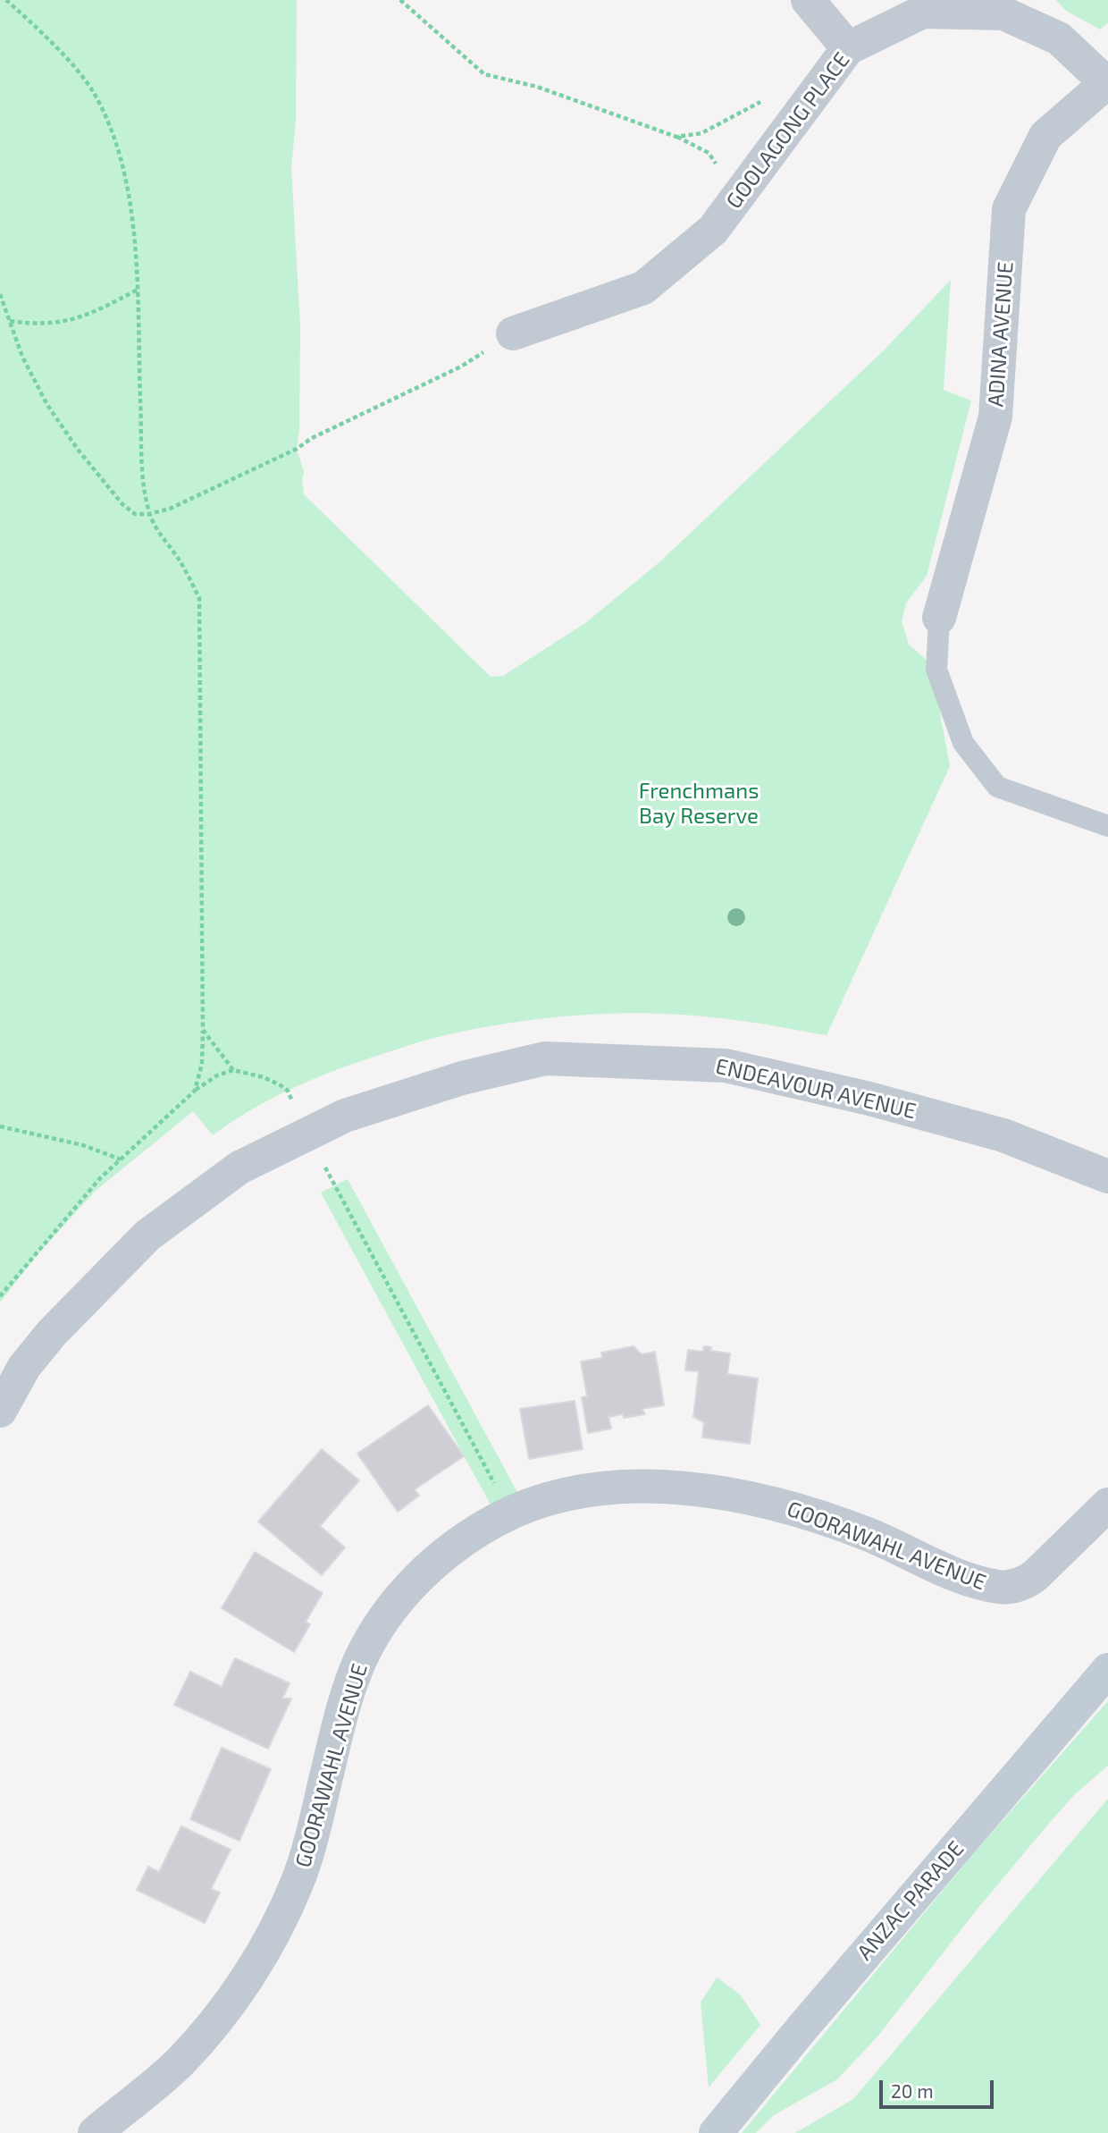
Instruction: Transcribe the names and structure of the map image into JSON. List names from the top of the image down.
{
  "streets": {
    "main road": ["ANZAC PARADE"],
    "street": [
      "GOOLAGONG PLACE",
      "ADINA AVENUE",
      "ENDEAVOUR AVENUE",
      "GOORAWAHL AVENUE"
    ]
  },
  "crossings": [
    ["GOOLAGONG PLACE", "ADINA AVENUE"]
  ],
  "parks": ["Frenchmans Bay Reserve"],
  "scale_bar": "20 m"
}
